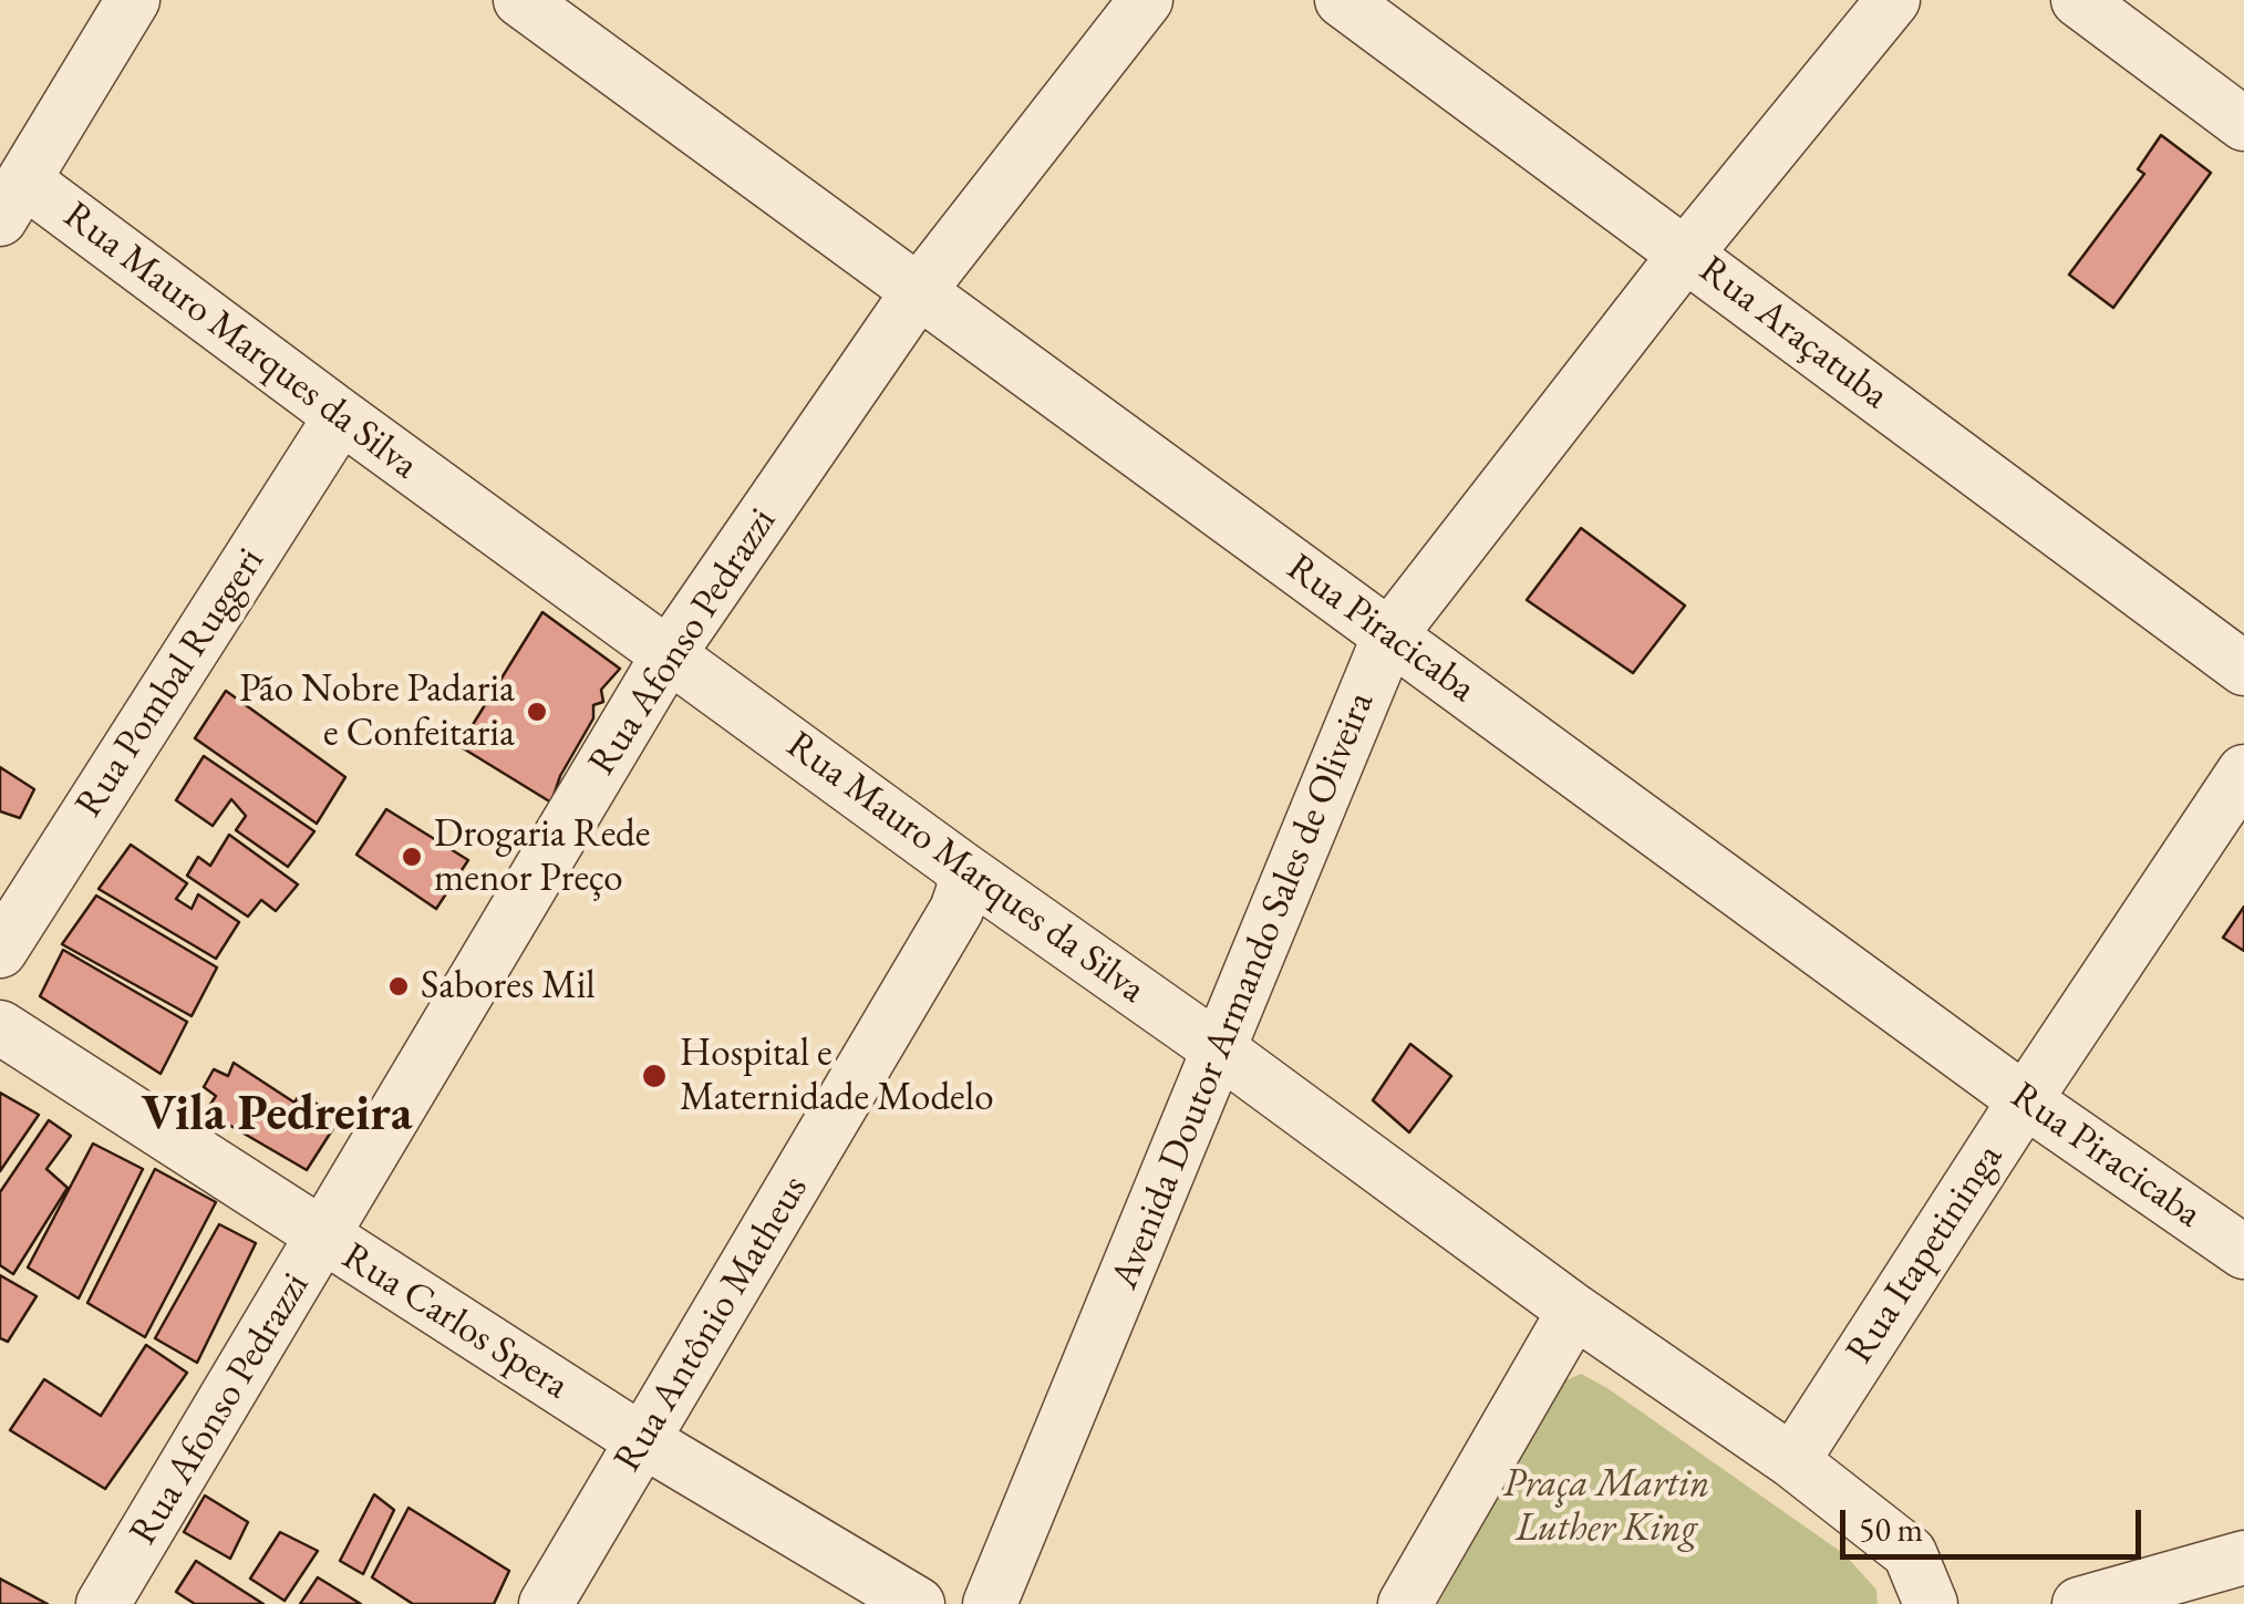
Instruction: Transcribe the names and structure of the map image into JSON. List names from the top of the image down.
{
  "streets": {
    "street": [
      "Rua Araçatuba",
      "Rua Mauro Marques da Silva",
      "Rua Piracicaba",
      "Rua Afonso Pedrazzi",
      "Rua Pombal Ruggeri",
      "Avenida Doutor Armando Sales de Oliveira",
      "Rua Itapetininga",
      "Rua Carlos Spera",
      "Rua Antônio Matheus"
    ]
  },
  "crossings": [
    ["Rua Araçatuba", "Avenida Doutor Armando Sales de Oliveira"],
    ["Rua Mauro Marques da Silva", "Rua Afonso Pedrazzi"],
    ["Rua Mauro Marques da Silva", "Rua Pombal Ruggeri"],
    ["Rua Mauro Marques da Silva", "Avenida Doutor Armando Sales de Oliveira"],
    ["Rua Mauro Marques da Silva", "Rua Itapetininga"],
    ["Rua Mauro Marques da Silva", "Rua Antônio Matheus"],
    ["Rua Piracicaba", "Rua Afonso Pedrazzi"],
    ["Rua Piracicaba", "Avenida Doutor Armando Sales de Oliveira"],
    ["Rua Piracicaba", "Rua Itapetininga"],
    ["Rua Afonso Pedrazzi", "Rua Carlos Spera"],
    ["Rua Carlos Spera", "Rua Antônio Matheus"]
  ],
  "districts": ["Vila Pedreira"],
  "parks": ["Praça Martin Luther King"],
  "places": [
    "Pão Nobre Padaria e Confeitaria",
    "Drogaria Rede menor Preço",
    "Sabores Mil",
    "Hospital e Maternidade Modelo"
  ],
  "scale_bar": "50 m"
}
